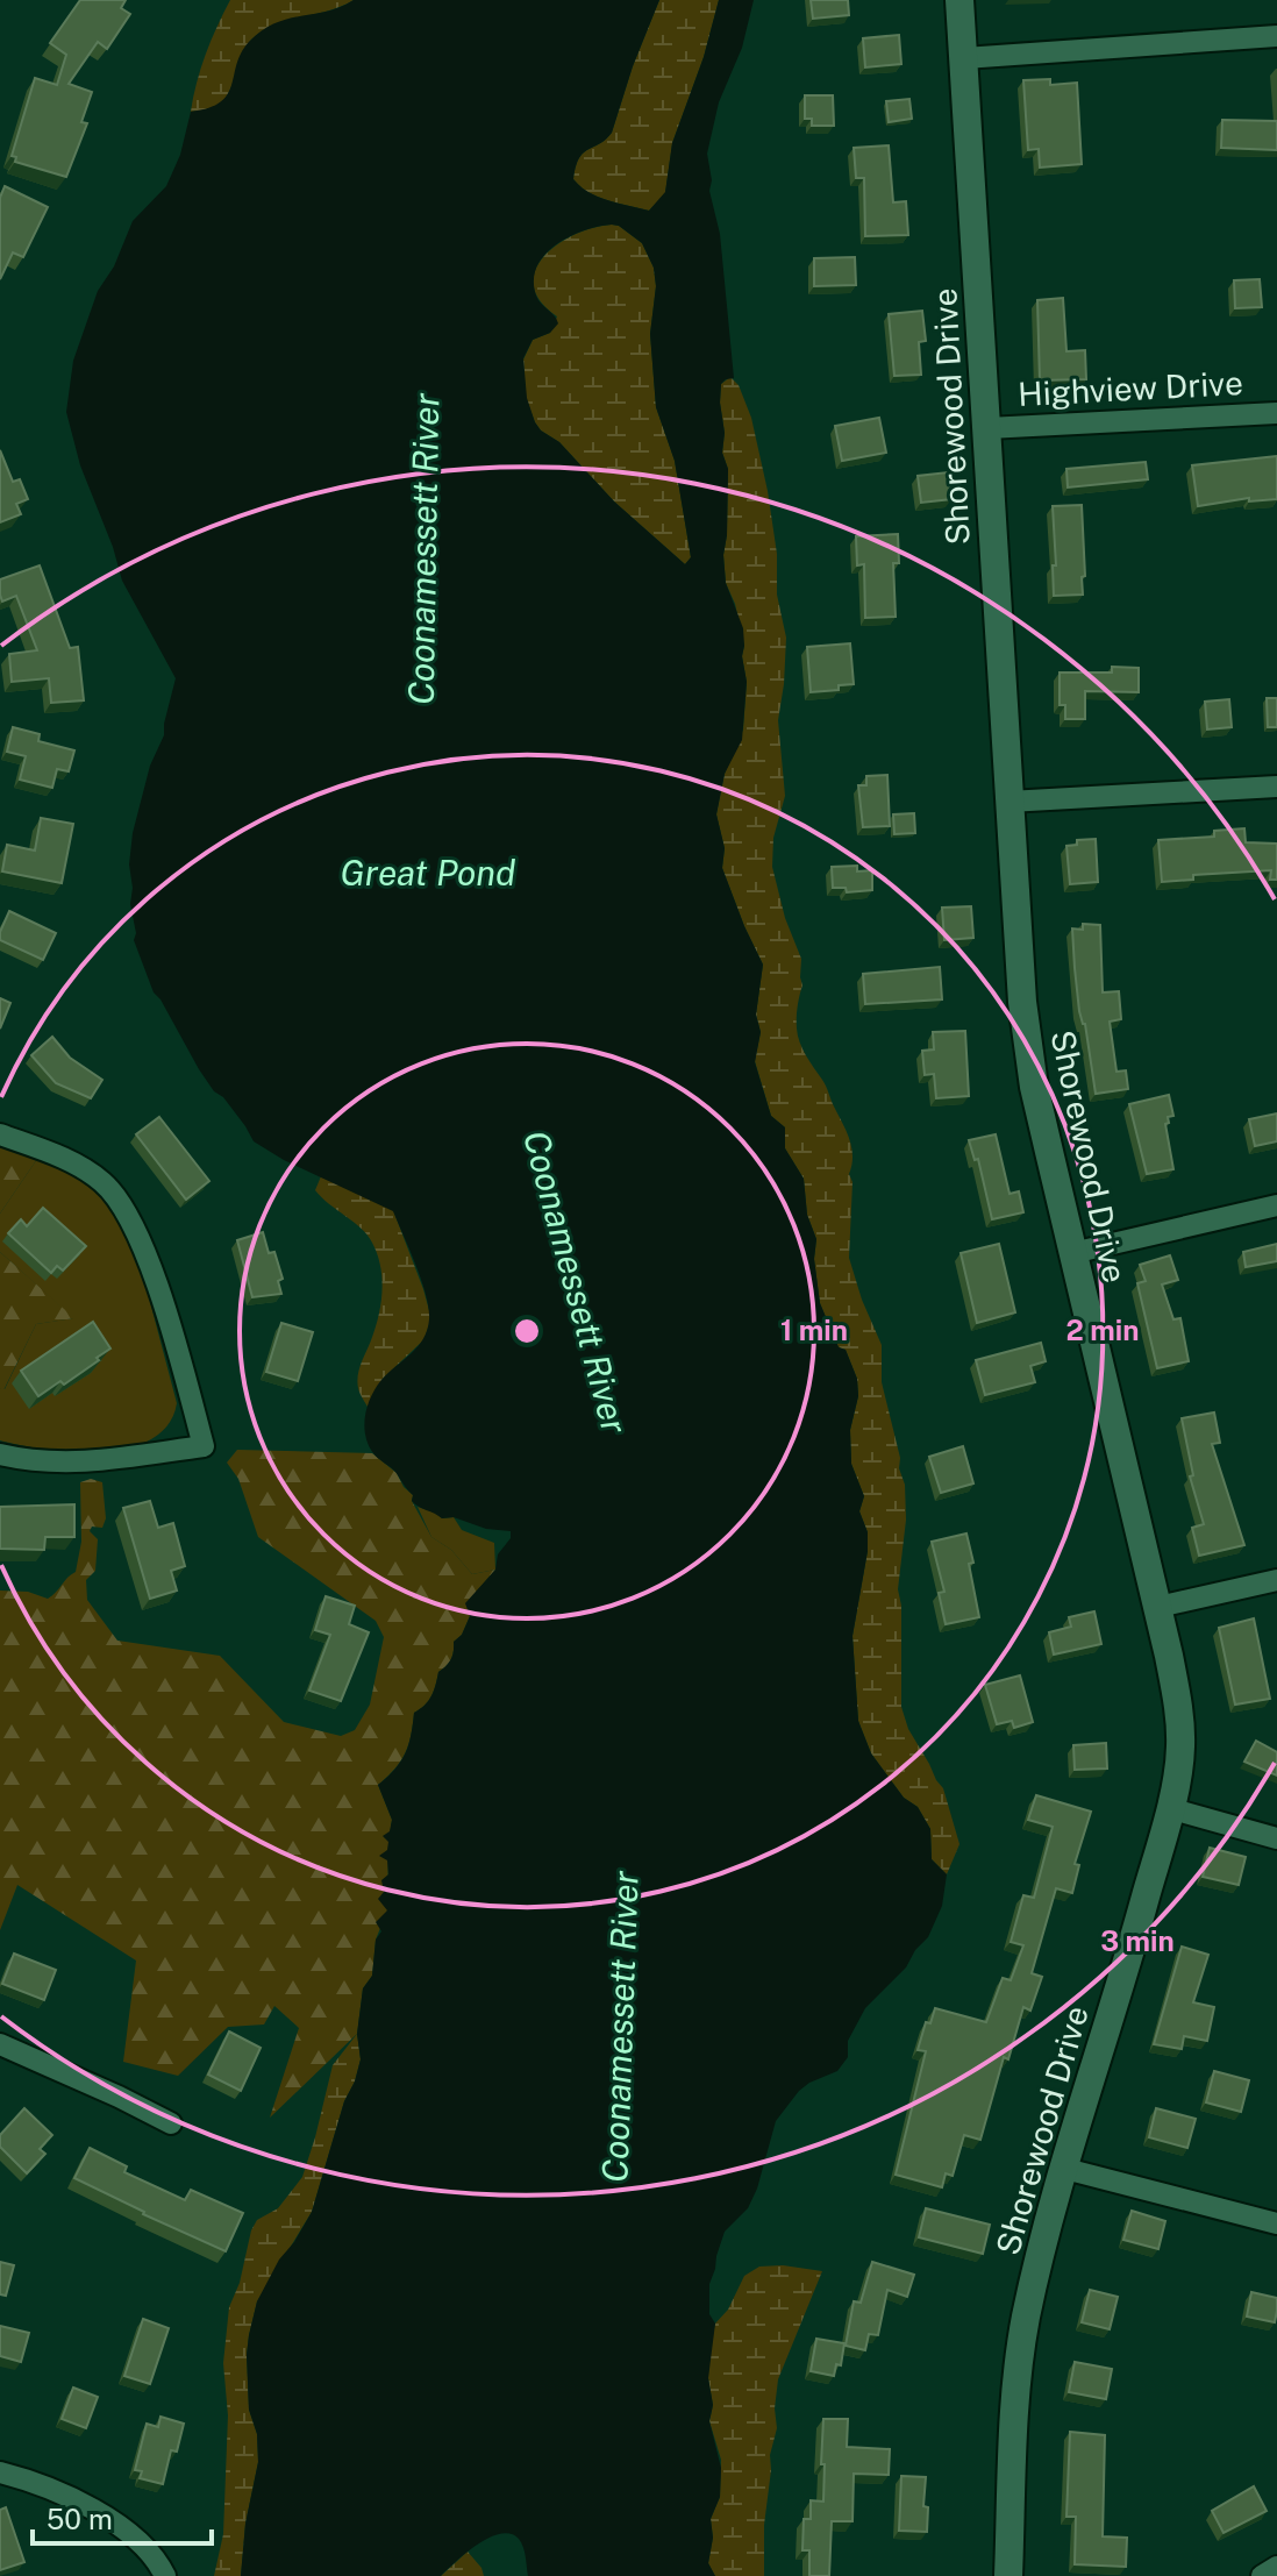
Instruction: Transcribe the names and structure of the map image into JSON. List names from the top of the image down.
{
  "streets": {
    "street": ["Highview Drive", "Shorewood Drive"]
  },
  "crossings": [
    ["Highview Drive", "Shorewood Drive"]
  ],
  "water": ["Coonamessett River", "Great Pond"],
  "scale_bar": "50 m",
  "rings": ["1 min", "2 min", "3 min"]
}
